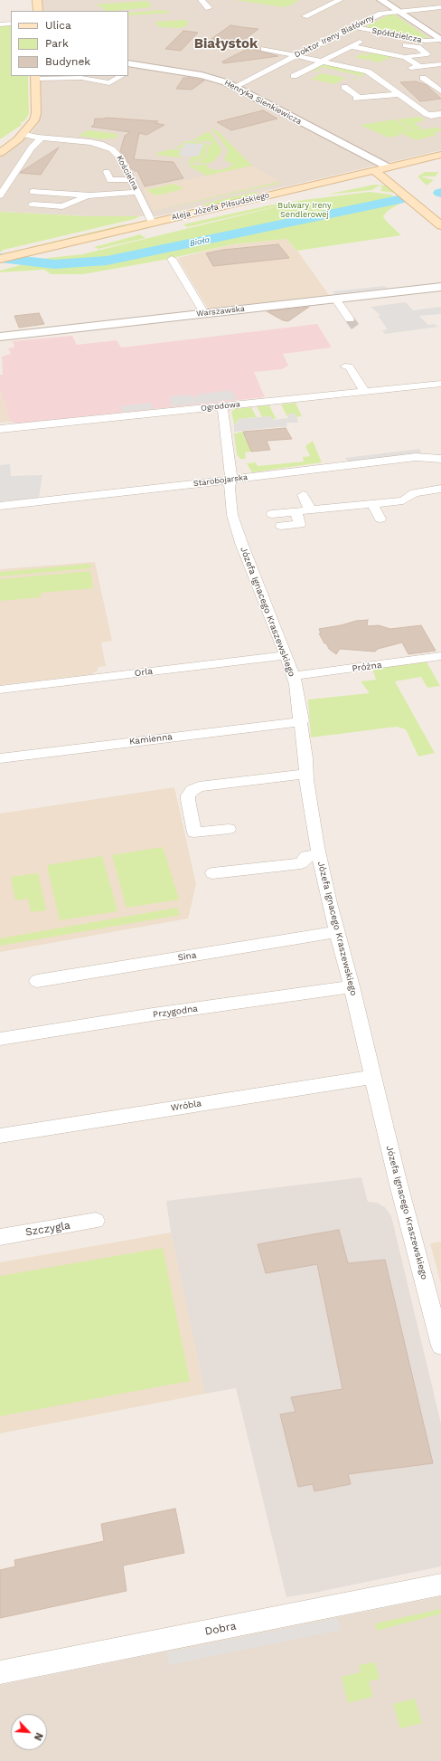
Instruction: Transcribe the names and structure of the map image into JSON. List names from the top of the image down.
{
  "streets": {
    "main road": ["Henryka Sienkiewicza", "Aleja Józefa Piłsudskiego"],
    "street": [
      "Spółdzielcza",
      "Doktor Ireny Białówny",
      "Kościelna",
      "Warszawska",
      "Ogrodowa",
      "Starobojarska",
      "Józefa Ignacego Kraszewskiego",
      "Próżna",
      "Orla",
      "Kamienna",
      "Sina",
      "Przygodna",
      "Wróbla",
      "Szczygla",
      "Dobra"
    ]
  },
  "crossings": [
    ["Spółdzielcza", "Doktor Ireny Białówny"],
    ["Doktor Ireny Białówny", "Henryka Sienkiewicza"],
    ["Henryka Sienkiewicza", "Aleja Józefa Piłsudskiego"],
    ["Kościelna", "Aleja Józefa Piłsudskiego"],
    ["Ogrodowa", "Józefa Ignacego Kraszewskiego"],
    ["Starobojarska", "Józefa Ignacego Kraszewskiego"],
    ["Józefa Ignacego Kraszewskiego", "Próżna"],
    ["Józefa Ignacego Kraszewskiego", "Orla"],
    ["Józefa Ignacego Kraszewskiego", "Kamienna"],
    ["Józefa Ignacego Kraszewskiego", "Sina"],
    ["Józefa Ignacego Kraszewskiego", "Przygodna"],
    ["Józefa Ignacego Kraszewskiego", "Wróbla"]
  ],
  "districts": ["Białystok"],
  "water": ["Biała"],
  "parks": ["Bulwary Ireny Sendlerowej"],
  "legend": ["Ulica", "Park", "Budynek"],
  "north": "bottom right"
}
